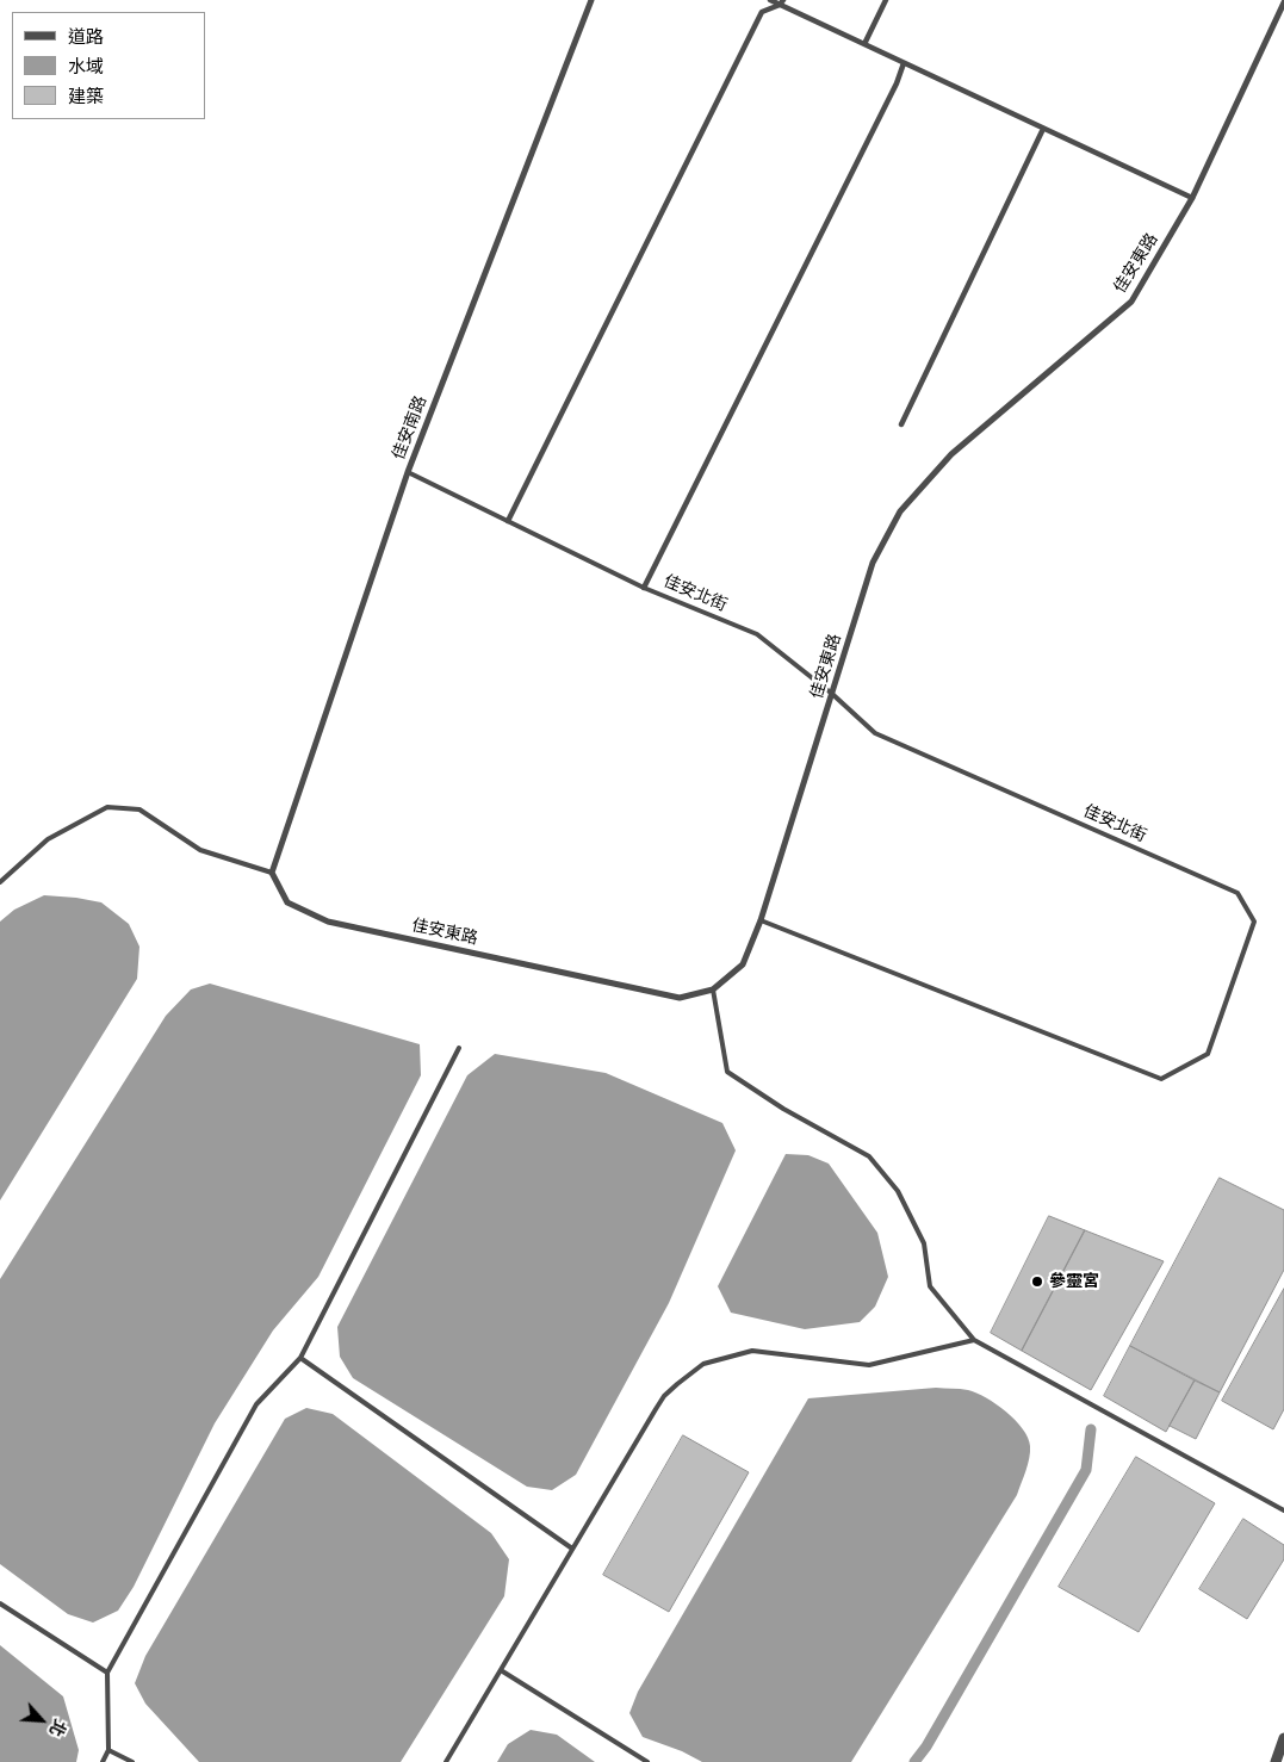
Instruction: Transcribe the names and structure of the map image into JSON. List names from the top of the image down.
{
  "streets": {
    "street": ["佳安東路", "佳安南路"],
    "lane": ["佳安北街"]
  },
  "crossings": [
    ["佳安東路", "佳安南路"],
    ["佳安東路", "佳安北街"],
    ["佳安南路", "佳安北街"]
  ],
  "places": ["參靈宮"],
  "legend": ["道路", "水域", "建築"],
  "north": "bottom right"
}
